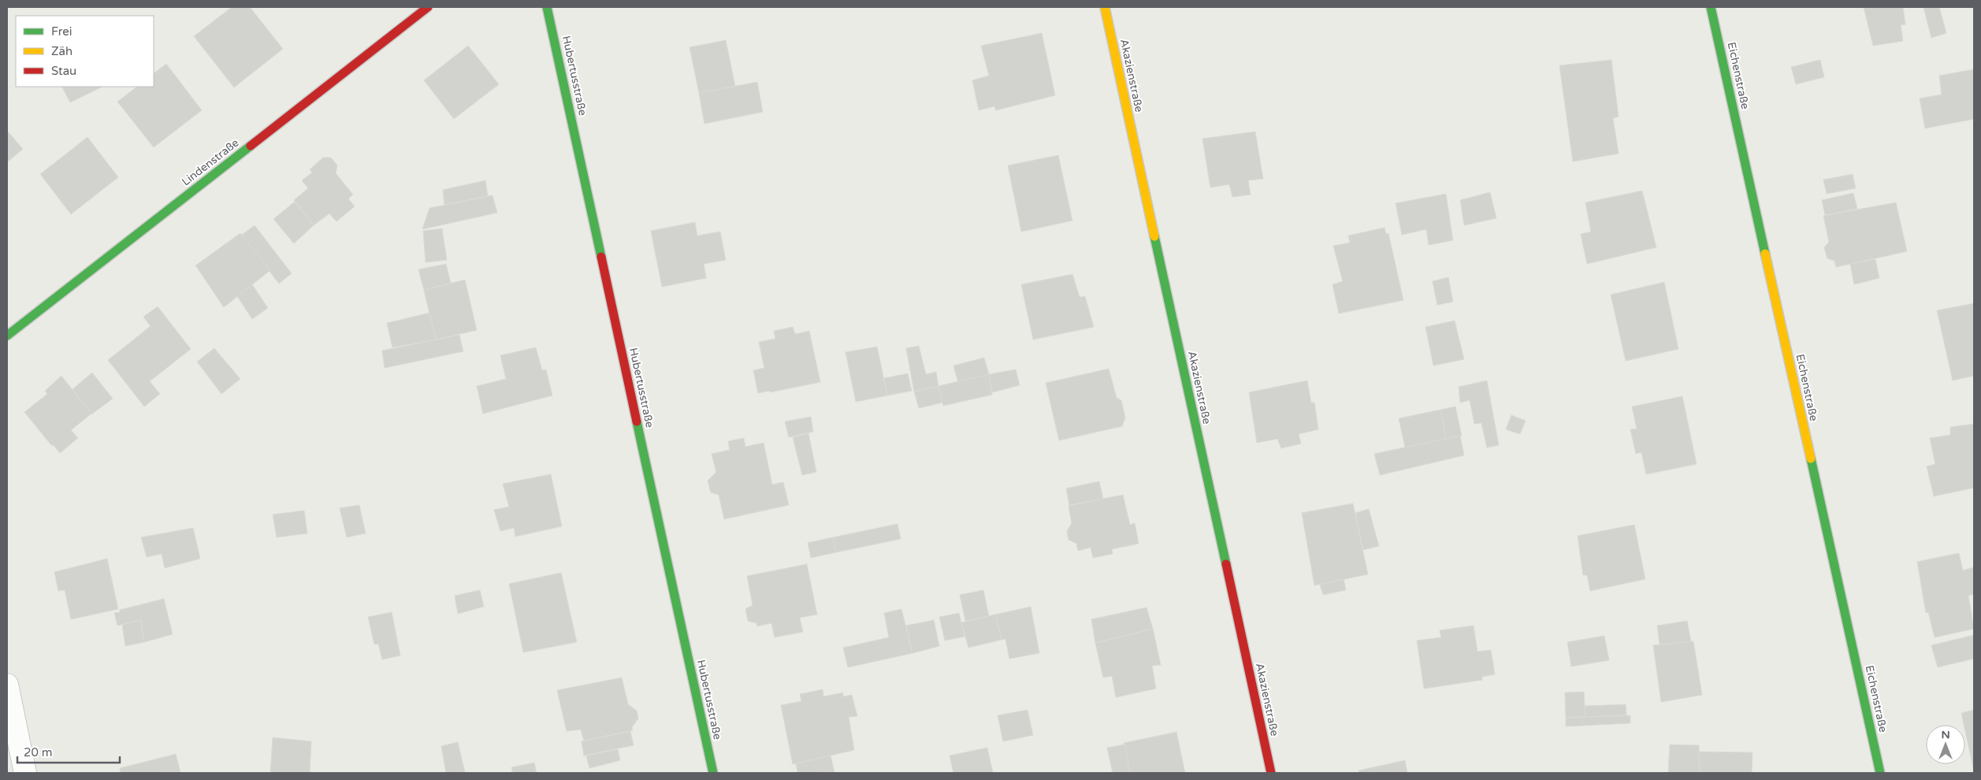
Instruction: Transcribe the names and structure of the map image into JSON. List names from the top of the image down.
{
  "streets": {
    "street": [
      "Hubertusstraße",
      "Akazienstraße",
      "Eichenstraße",
      "Lindenstraße"
    ]
  },
  "legend": ["Frei", "Zäh", "Stau"],
  "scale_bar": "20 m",
  "north": "top"
}
